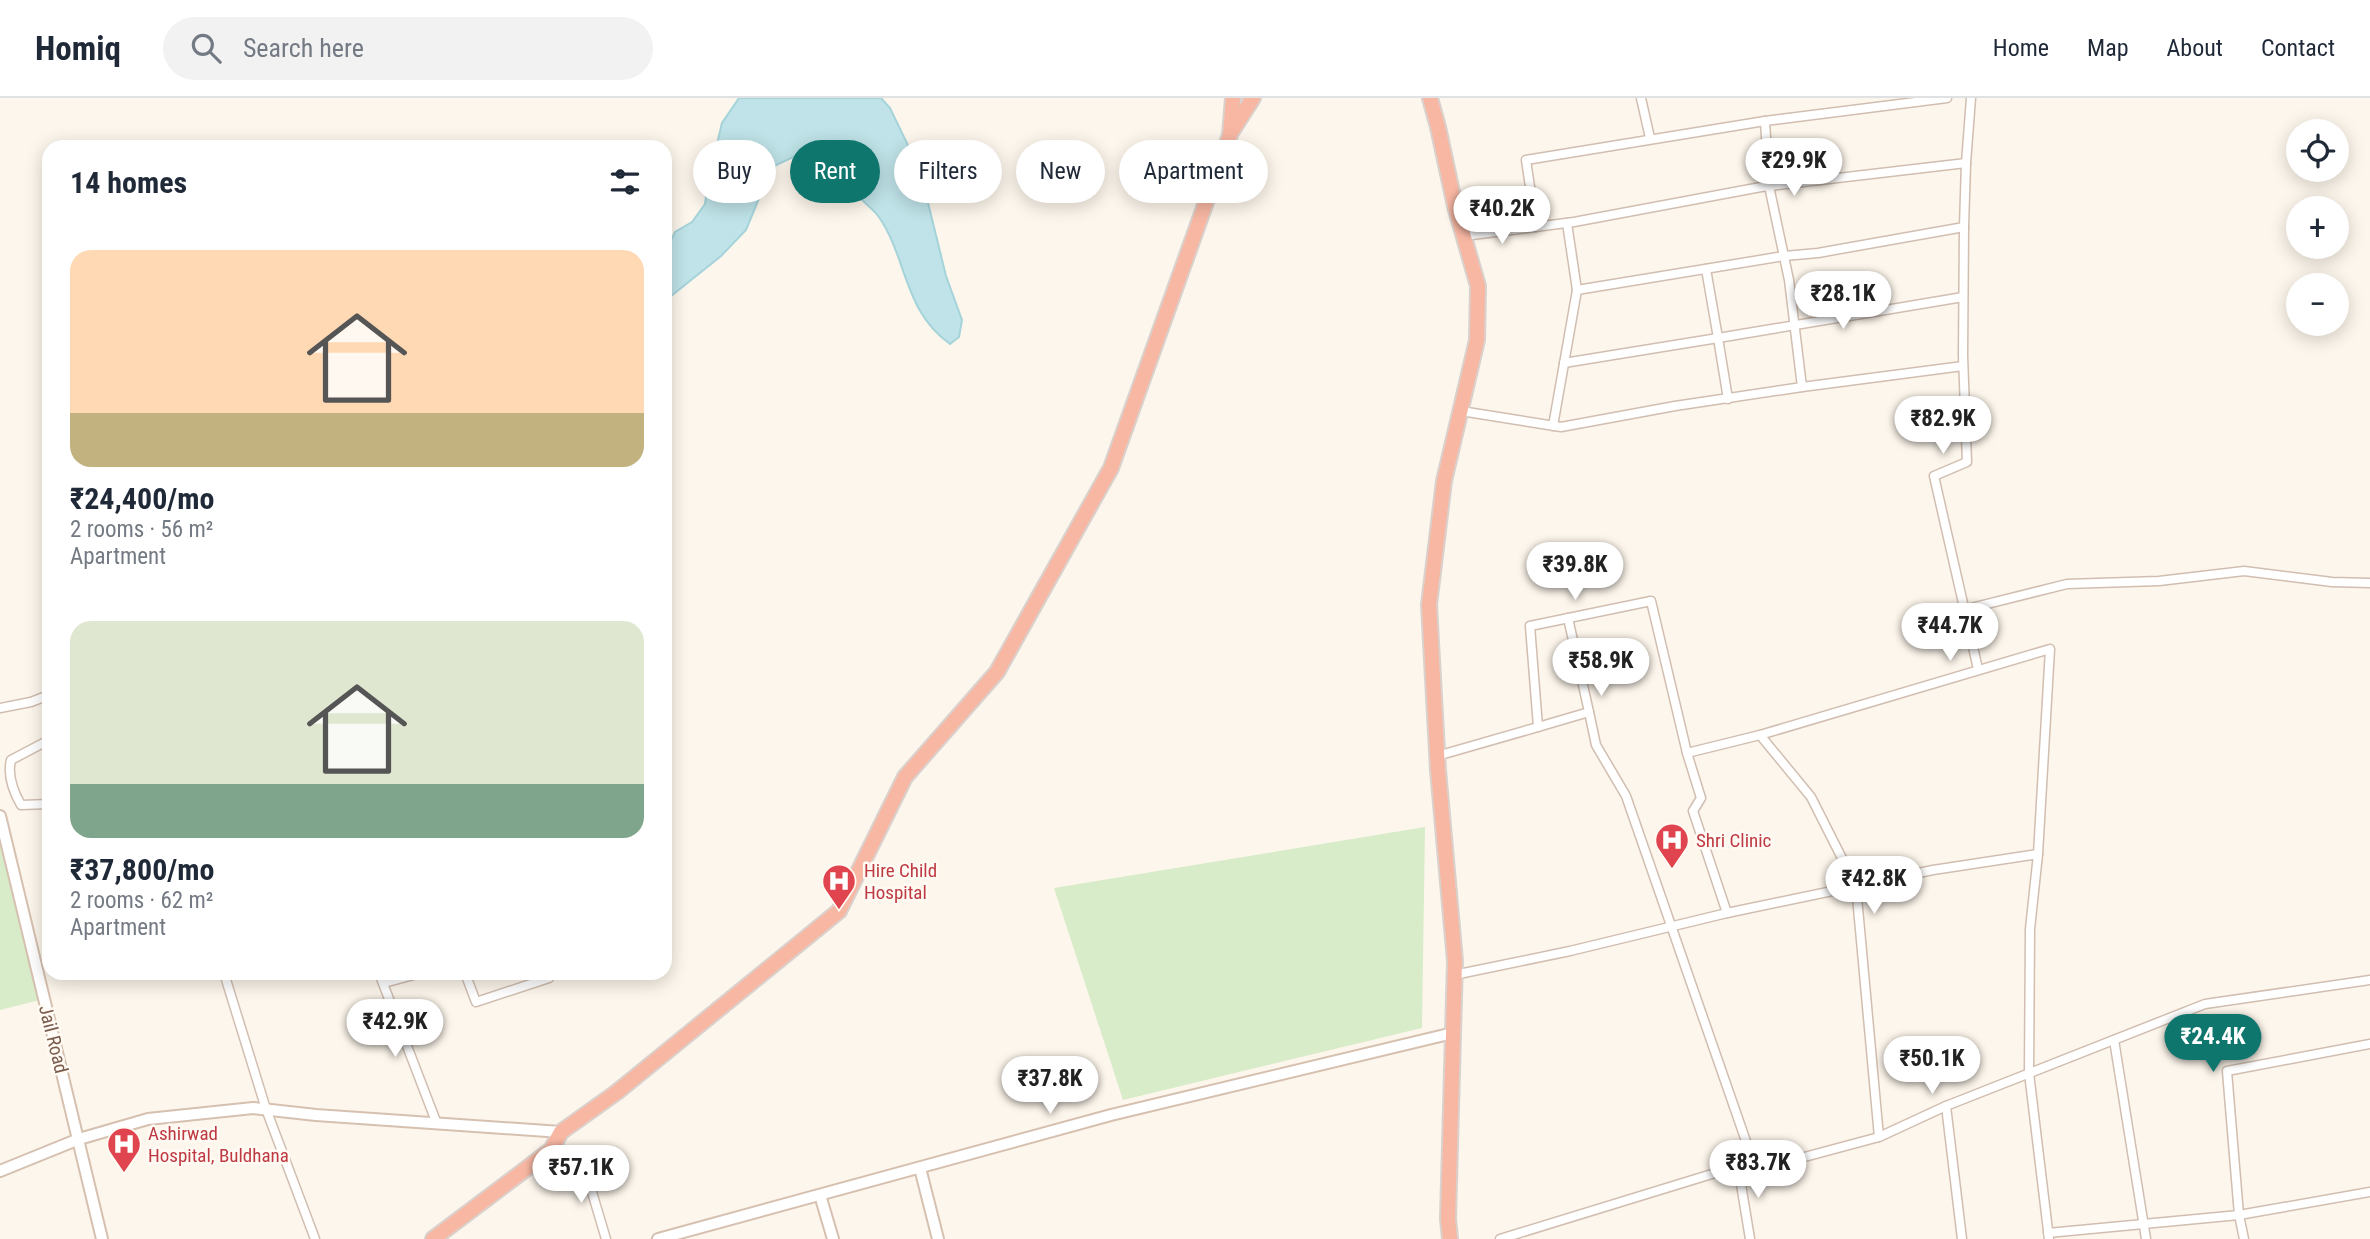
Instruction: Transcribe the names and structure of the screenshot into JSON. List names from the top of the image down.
{
  "streets": {
    "main road": ["Jail Road"]
  },
  "places": {
    "hospital": ["Shri Clinic", "Hire Child Hospital", "Ashirwad Hospital, Buldhana"]
  },
  "page": {
    "header": "Homiq",
    "search": "Search here",
    "nav": [
      "Home",
      "Map",
      "About",
      "Contact"
    ],
    "map_buttons": ["+", "−"],
    "price": [
      "₹29.9K",
      "₹40.2K",
      "₹28.1K",
      "₹82.9K",
      "₹39.8K",
      "₹44.7K",
      "₹58.9K",
      "₹42.8K",
      "₹42.9K",
      "₹24.4K",
      "₹50.1K",
      "₹37.8K",
      "₹83.7K",
      "₹57.1K"
    ],
    "chip": [
      "Buy",
      "Rent",
      "Filters",
      "New",
      "Apartment"
    ],
    "heading": "14 homes",
    "list": [
      {
        "name": "₹24,400/mo",
        "note": "2 rooms · 56 m² · Apartment"
      },
      {
        "name": "₹37,800/mo",
        "note": "2 rooms · 62 m² · Apartment"
      }
    ]
  }
}
